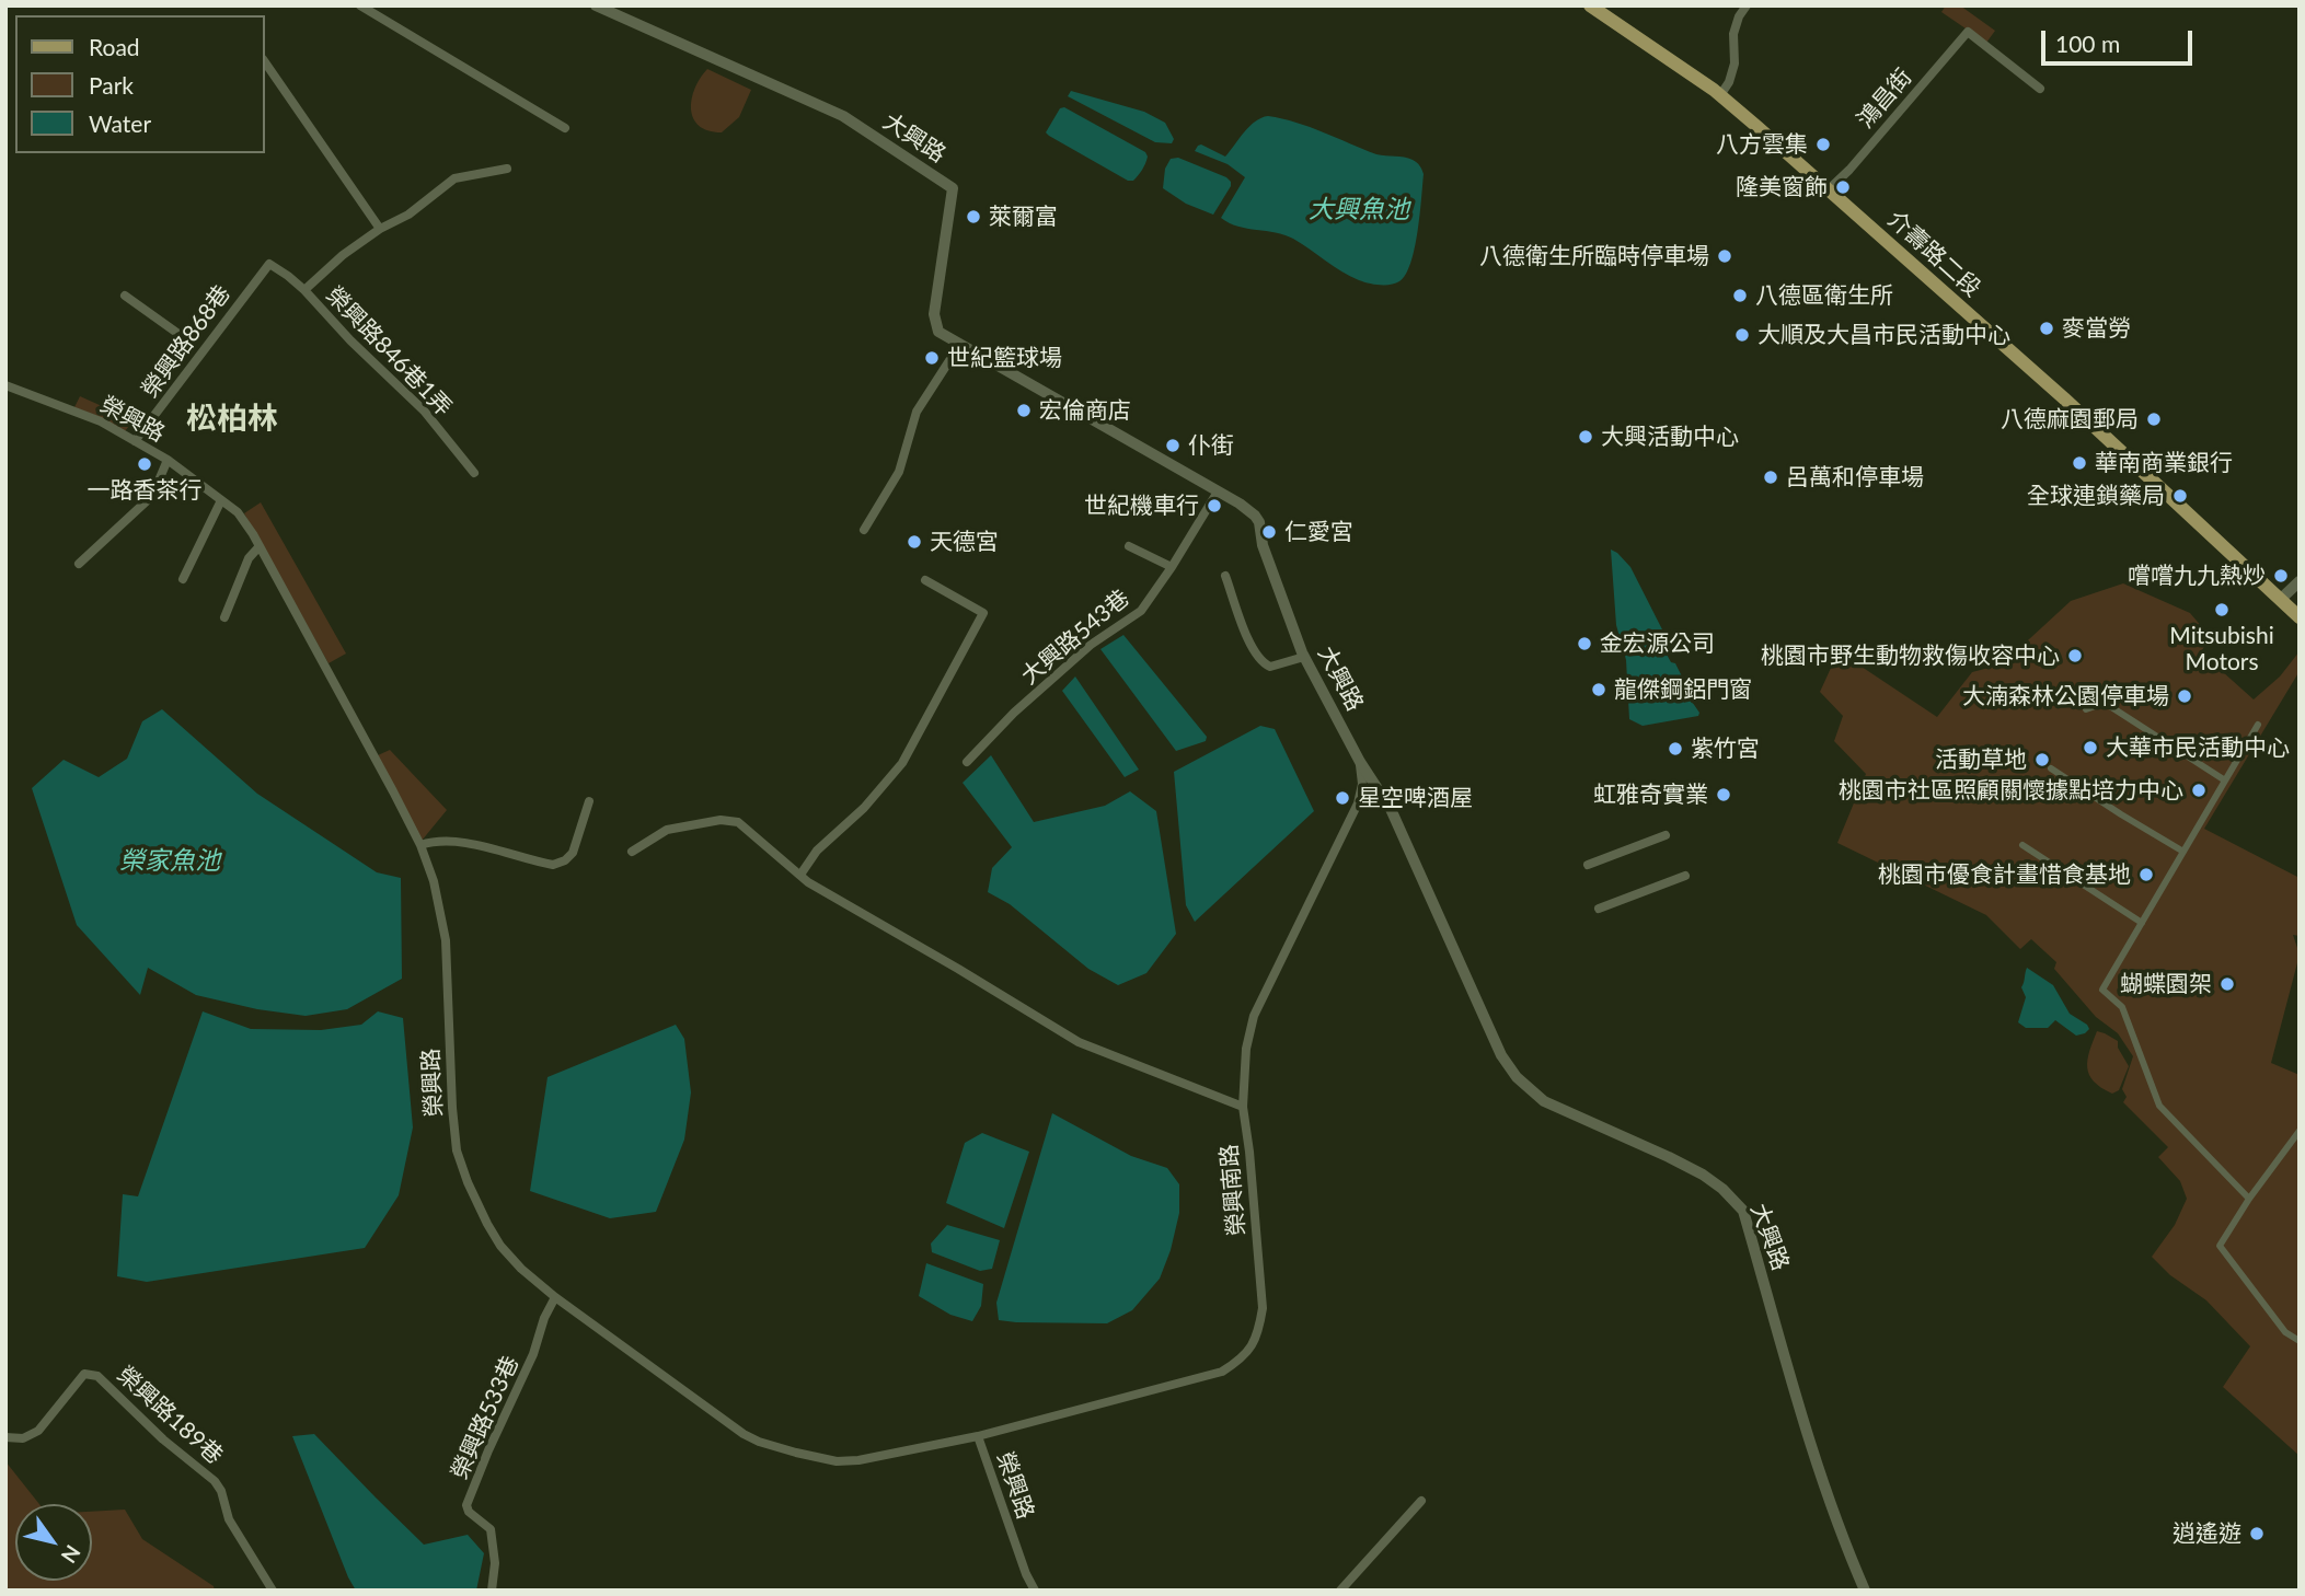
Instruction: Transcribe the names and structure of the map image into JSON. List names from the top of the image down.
{
  "streets": {
    "main road": ["介壽路二段"],
    "street": [
      "鴻昌街",
      "大興路",
      "榮興路868巷",
      "榮興路846巷1弄",
      "榮興路",
      "大興路543巷",
      "榮興南路",
      "榮興路189巷",
      "榮興路533巷"
    ]
  },
  "crossings": [
    ["鴻昌街", "介壽路二段"],
    ["大興路", "大興路543巷"],
    ["大興路", "榮興南路"],
    ["榮興路868巷", "榮興路846巷1弄"],
    ["榮興路868巷", "榮興路"],
    ["榮興路", "榮興南路"],
    ["榮興路", "榮興路533巷"]
  ],
  "districts": ["松柏林"],
  "water": ["大興魚池", "榮家魚池"],
  "places": [
    "八方雲集",
    "隆美窗飾",
    "萊爾富",
    "八德衛生所臨時停車場",
    "八德區衛生所",
    "麥當勞",
    "大順及大昌市民活動中心",
    "世紀籃球場",
    "宏倫商店",
    "八德麻園郵局",
    "大興活動中心",
    "仆街",
    "華南商業銀行",
    "一路香茶行",
    "呂萬和停車場",
    "全球連鎖藥局",
    "世紀機車行",
    "仁愛宮",
    "天德宮",
    "嚐嚐九九熱炒",
    "Mitsubishi Motors",
    "金宏源公司",
    "桃園市野生動物救傷收容中心",
    "龍傑鋼鋁門窗",
    "大湳森林公園停車場",
    "大華市民活動中心",
    "紫竹宮",
    "活動草地",
    "桃園市社區照顧關懷據點培力中心",
    "虹雅奇實業",
    "星空啤酒屋",
    "桃園市優食計畫惜食基地",
    "蝴蝶園架",
    "逍遙遊"
  ],
  "legend": ["Road", "Park", "Water"],
  "scale_bar": "100 m",
  "north": "bottom right"
}
